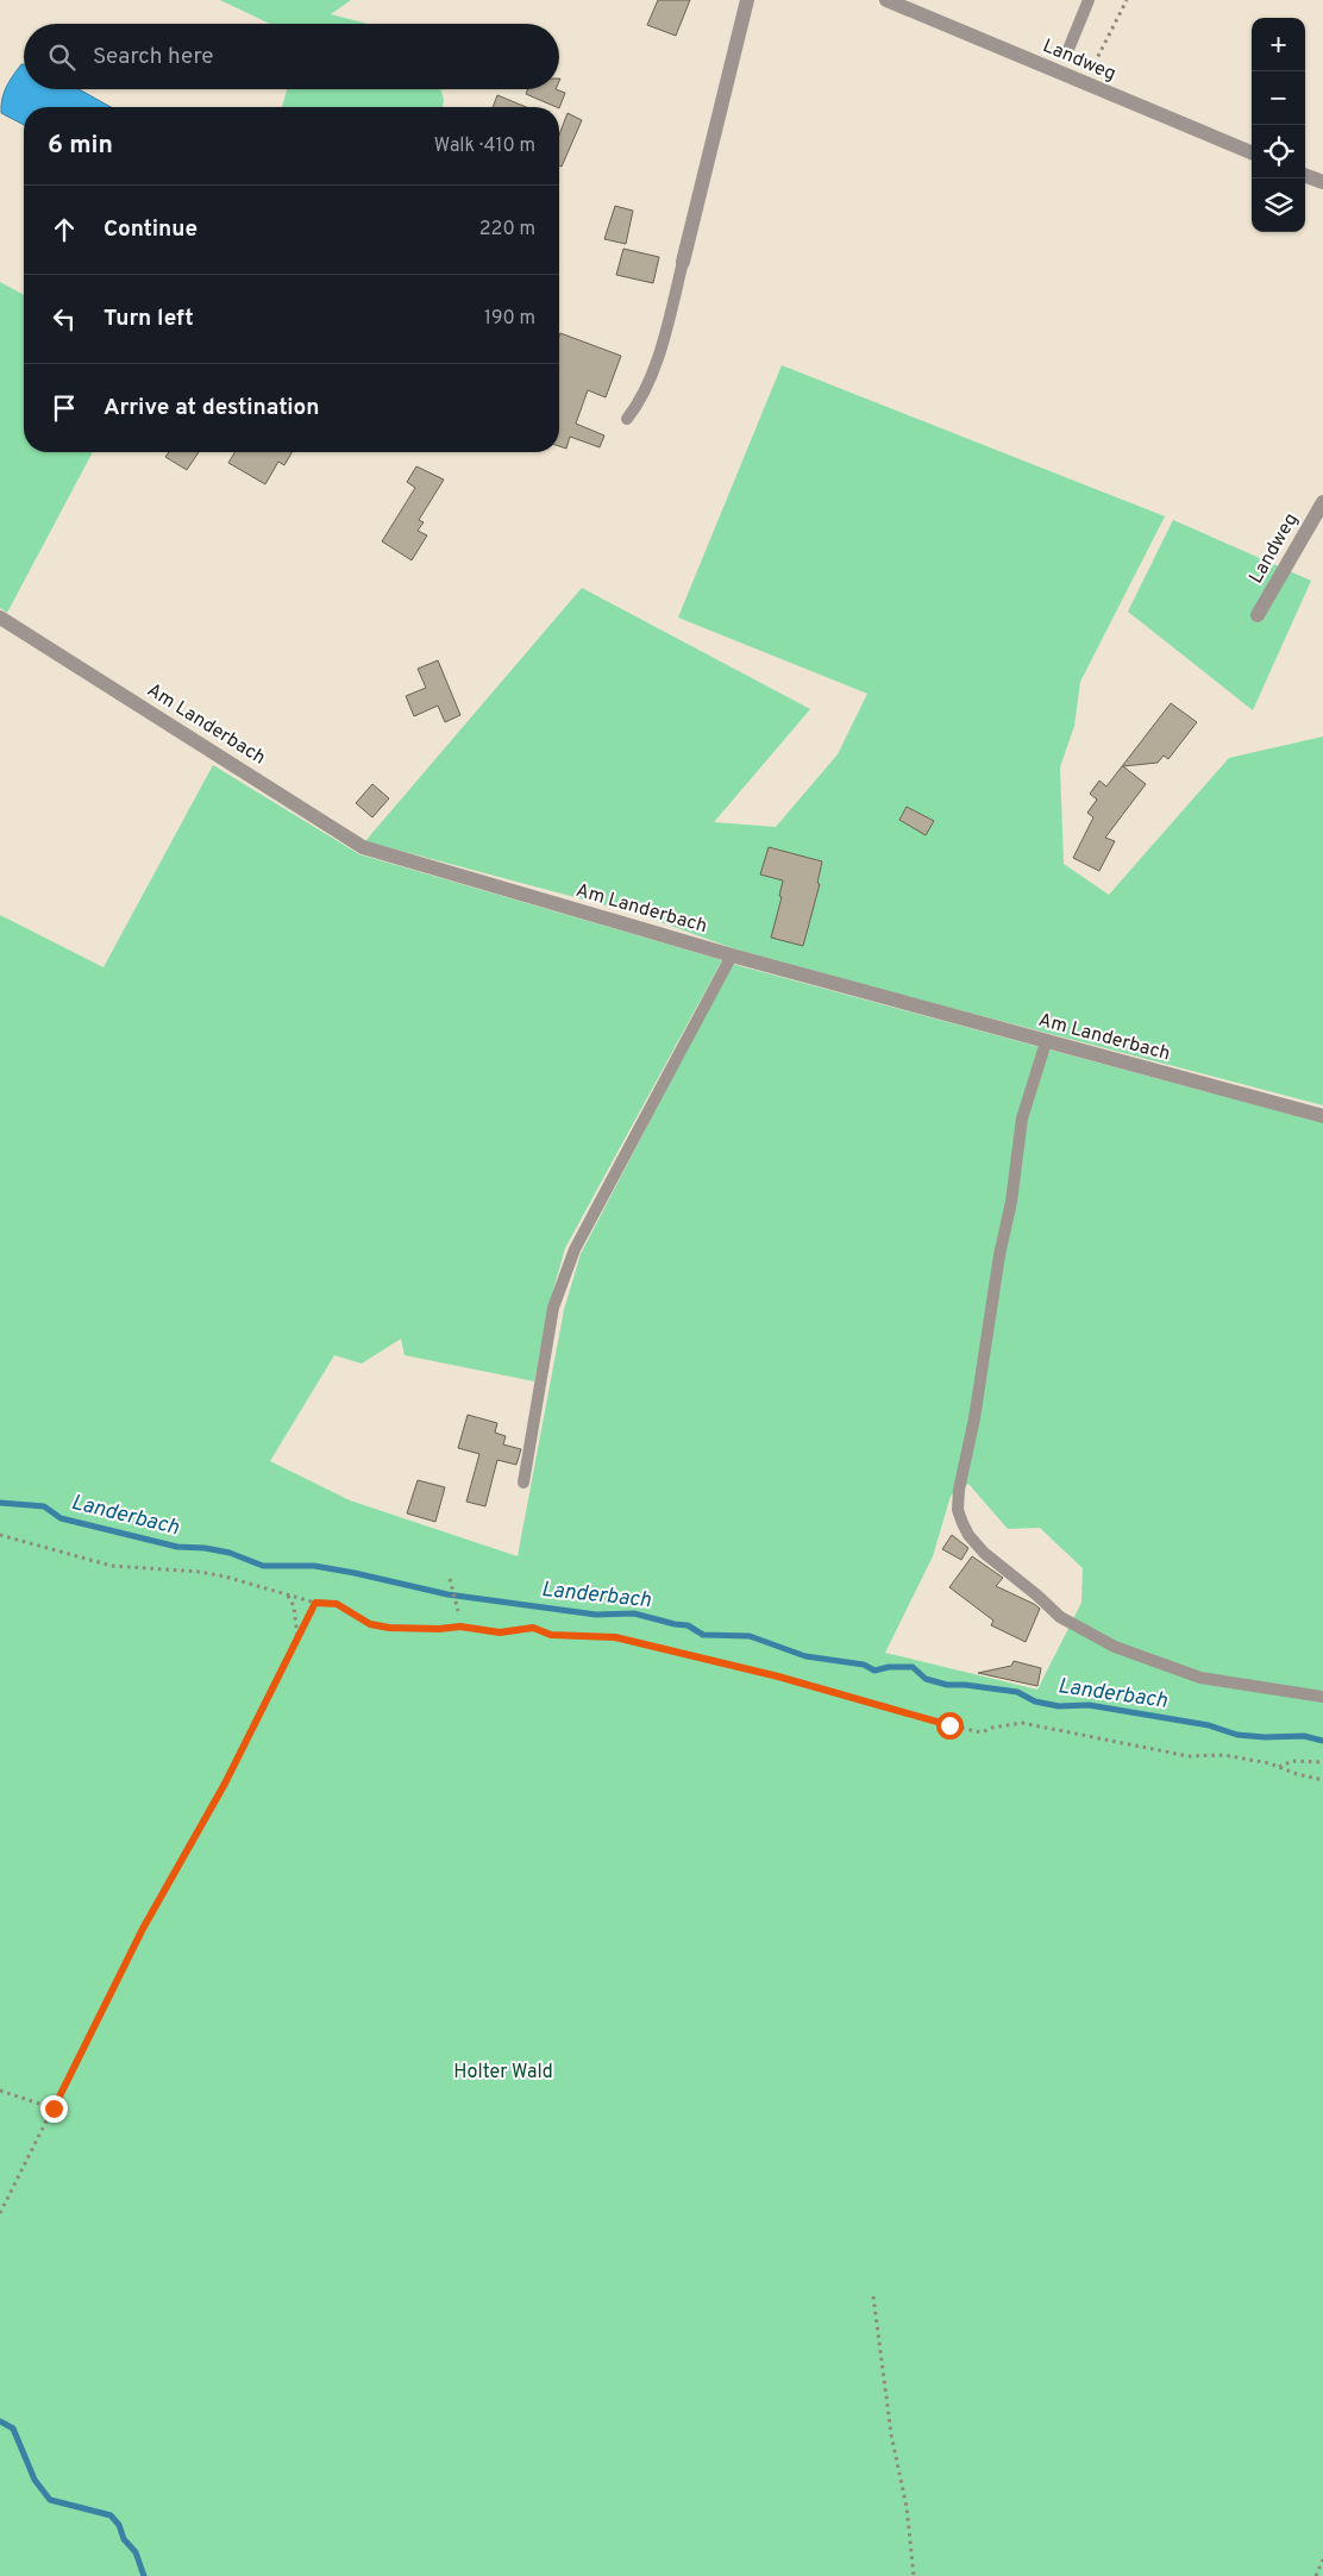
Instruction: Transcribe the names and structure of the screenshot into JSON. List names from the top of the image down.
{
  "streets": {
    "street": ["Landweg", "Am Landerbach"]
  },
  "water": ["Landerbach"],
  "parks": ["Holter Wald"],
  "page": {
    "map_buttons": ["+", "−"],
    "search": "Search here",
    "heading": ["6 min", "Walk · 410 m"],
    "list": [
      ["Continue", "220 m"],
      ["Turn left", "190 m"],
      "Arrive at destination"
    ]
  }
}
